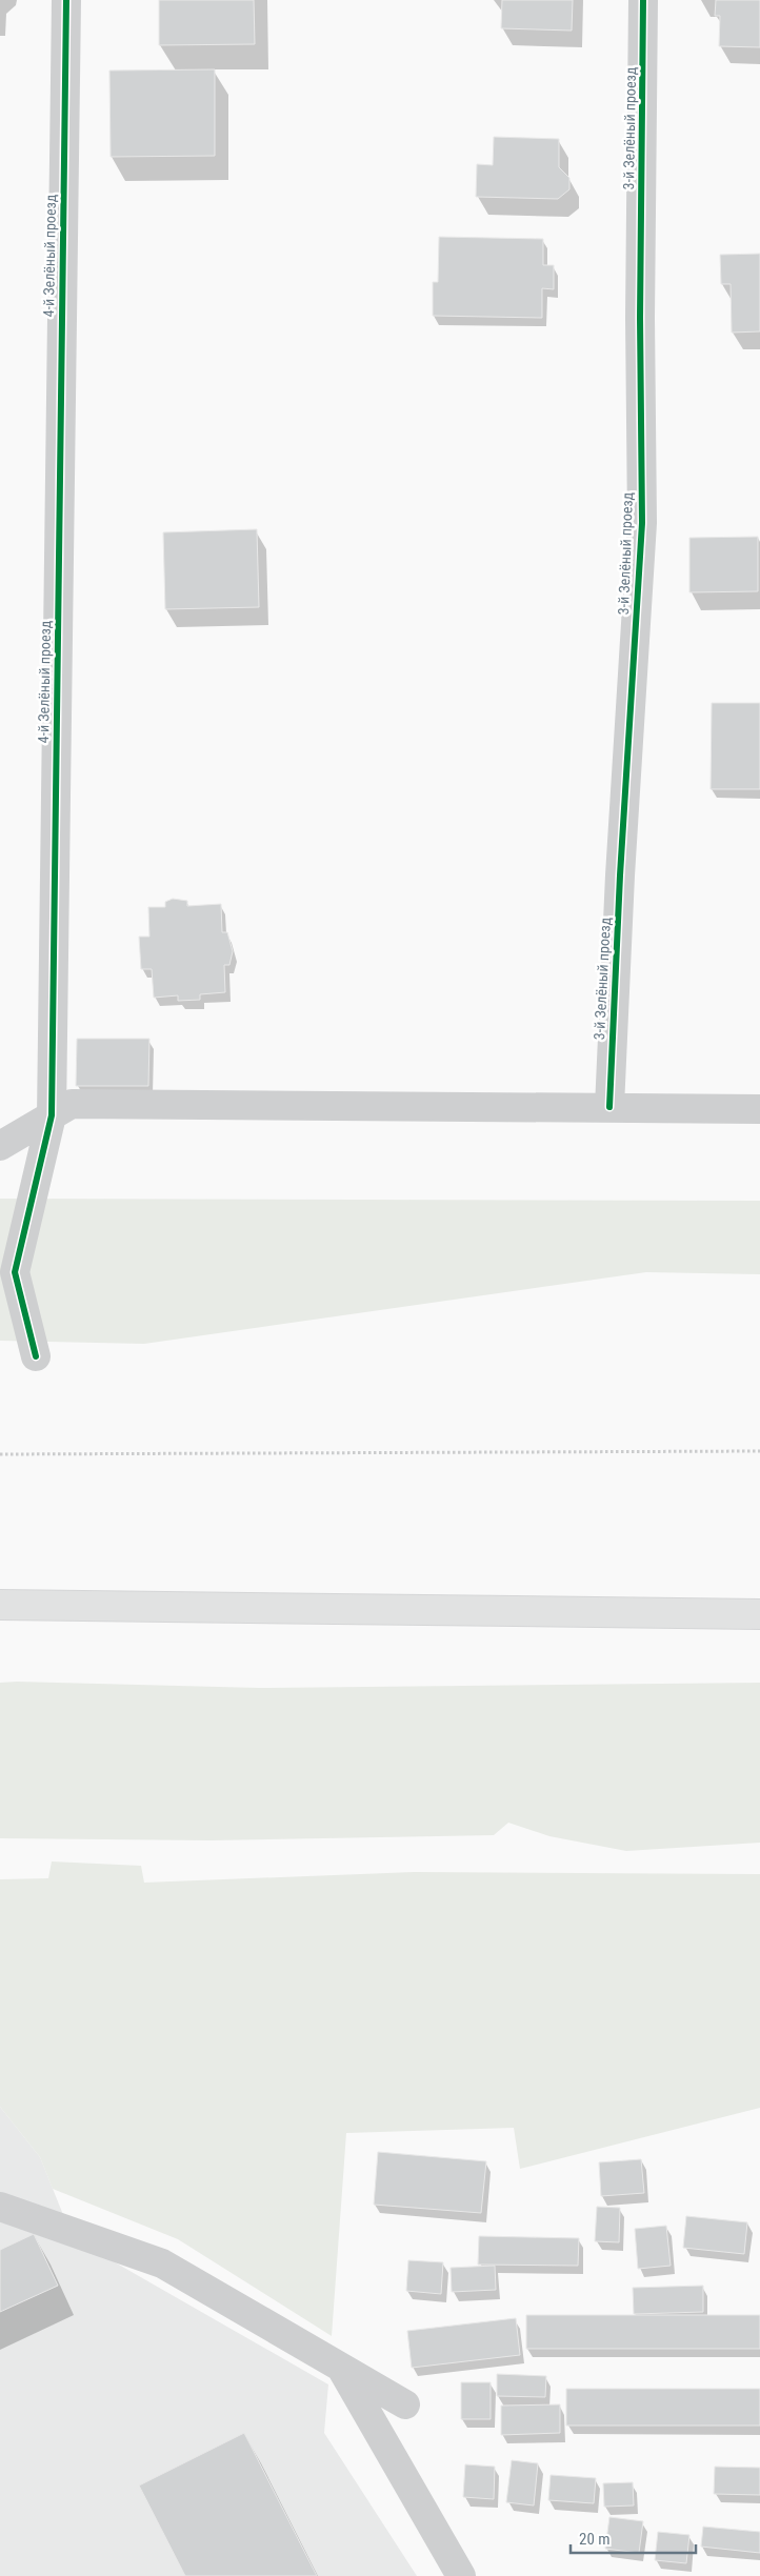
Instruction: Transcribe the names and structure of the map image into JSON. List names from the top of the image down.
{
  "streets": {
    "street": ["3-й Зелёный проезд", "4-й Зелёный проезд"]
  },
  "scale_bar": "20 m"
}
